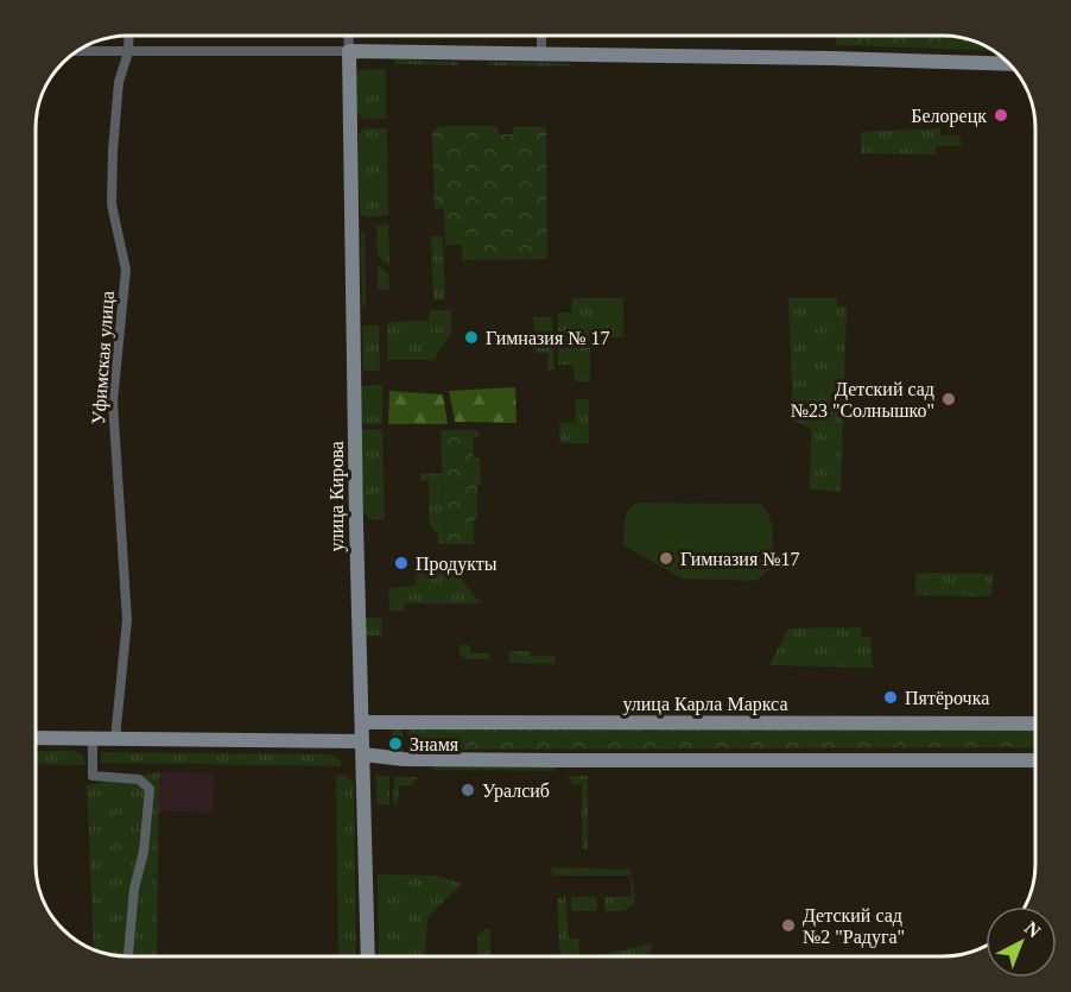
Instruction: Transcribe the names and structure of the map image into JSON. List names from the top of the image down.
{
  "streets": {
    "street": ["Уфимская улица", "улица Кирова", "улица Карла Маркса"]
  },
  "crossings": [
    ["улица Кирова", "улица Карла Маркса"]
  ],
  "places": [
    "Белорецк",
    "Гимназия № 17",
    "Детский сад №23 \"Солнышко\"",
    "Гимназия №17",
    "Продукты",
    "Пятёрочка",
    "Знамя",
    "Уралсиб",
    "Детский сад №2 \"Радуга\""
  ],
  "north": "top right"
}
